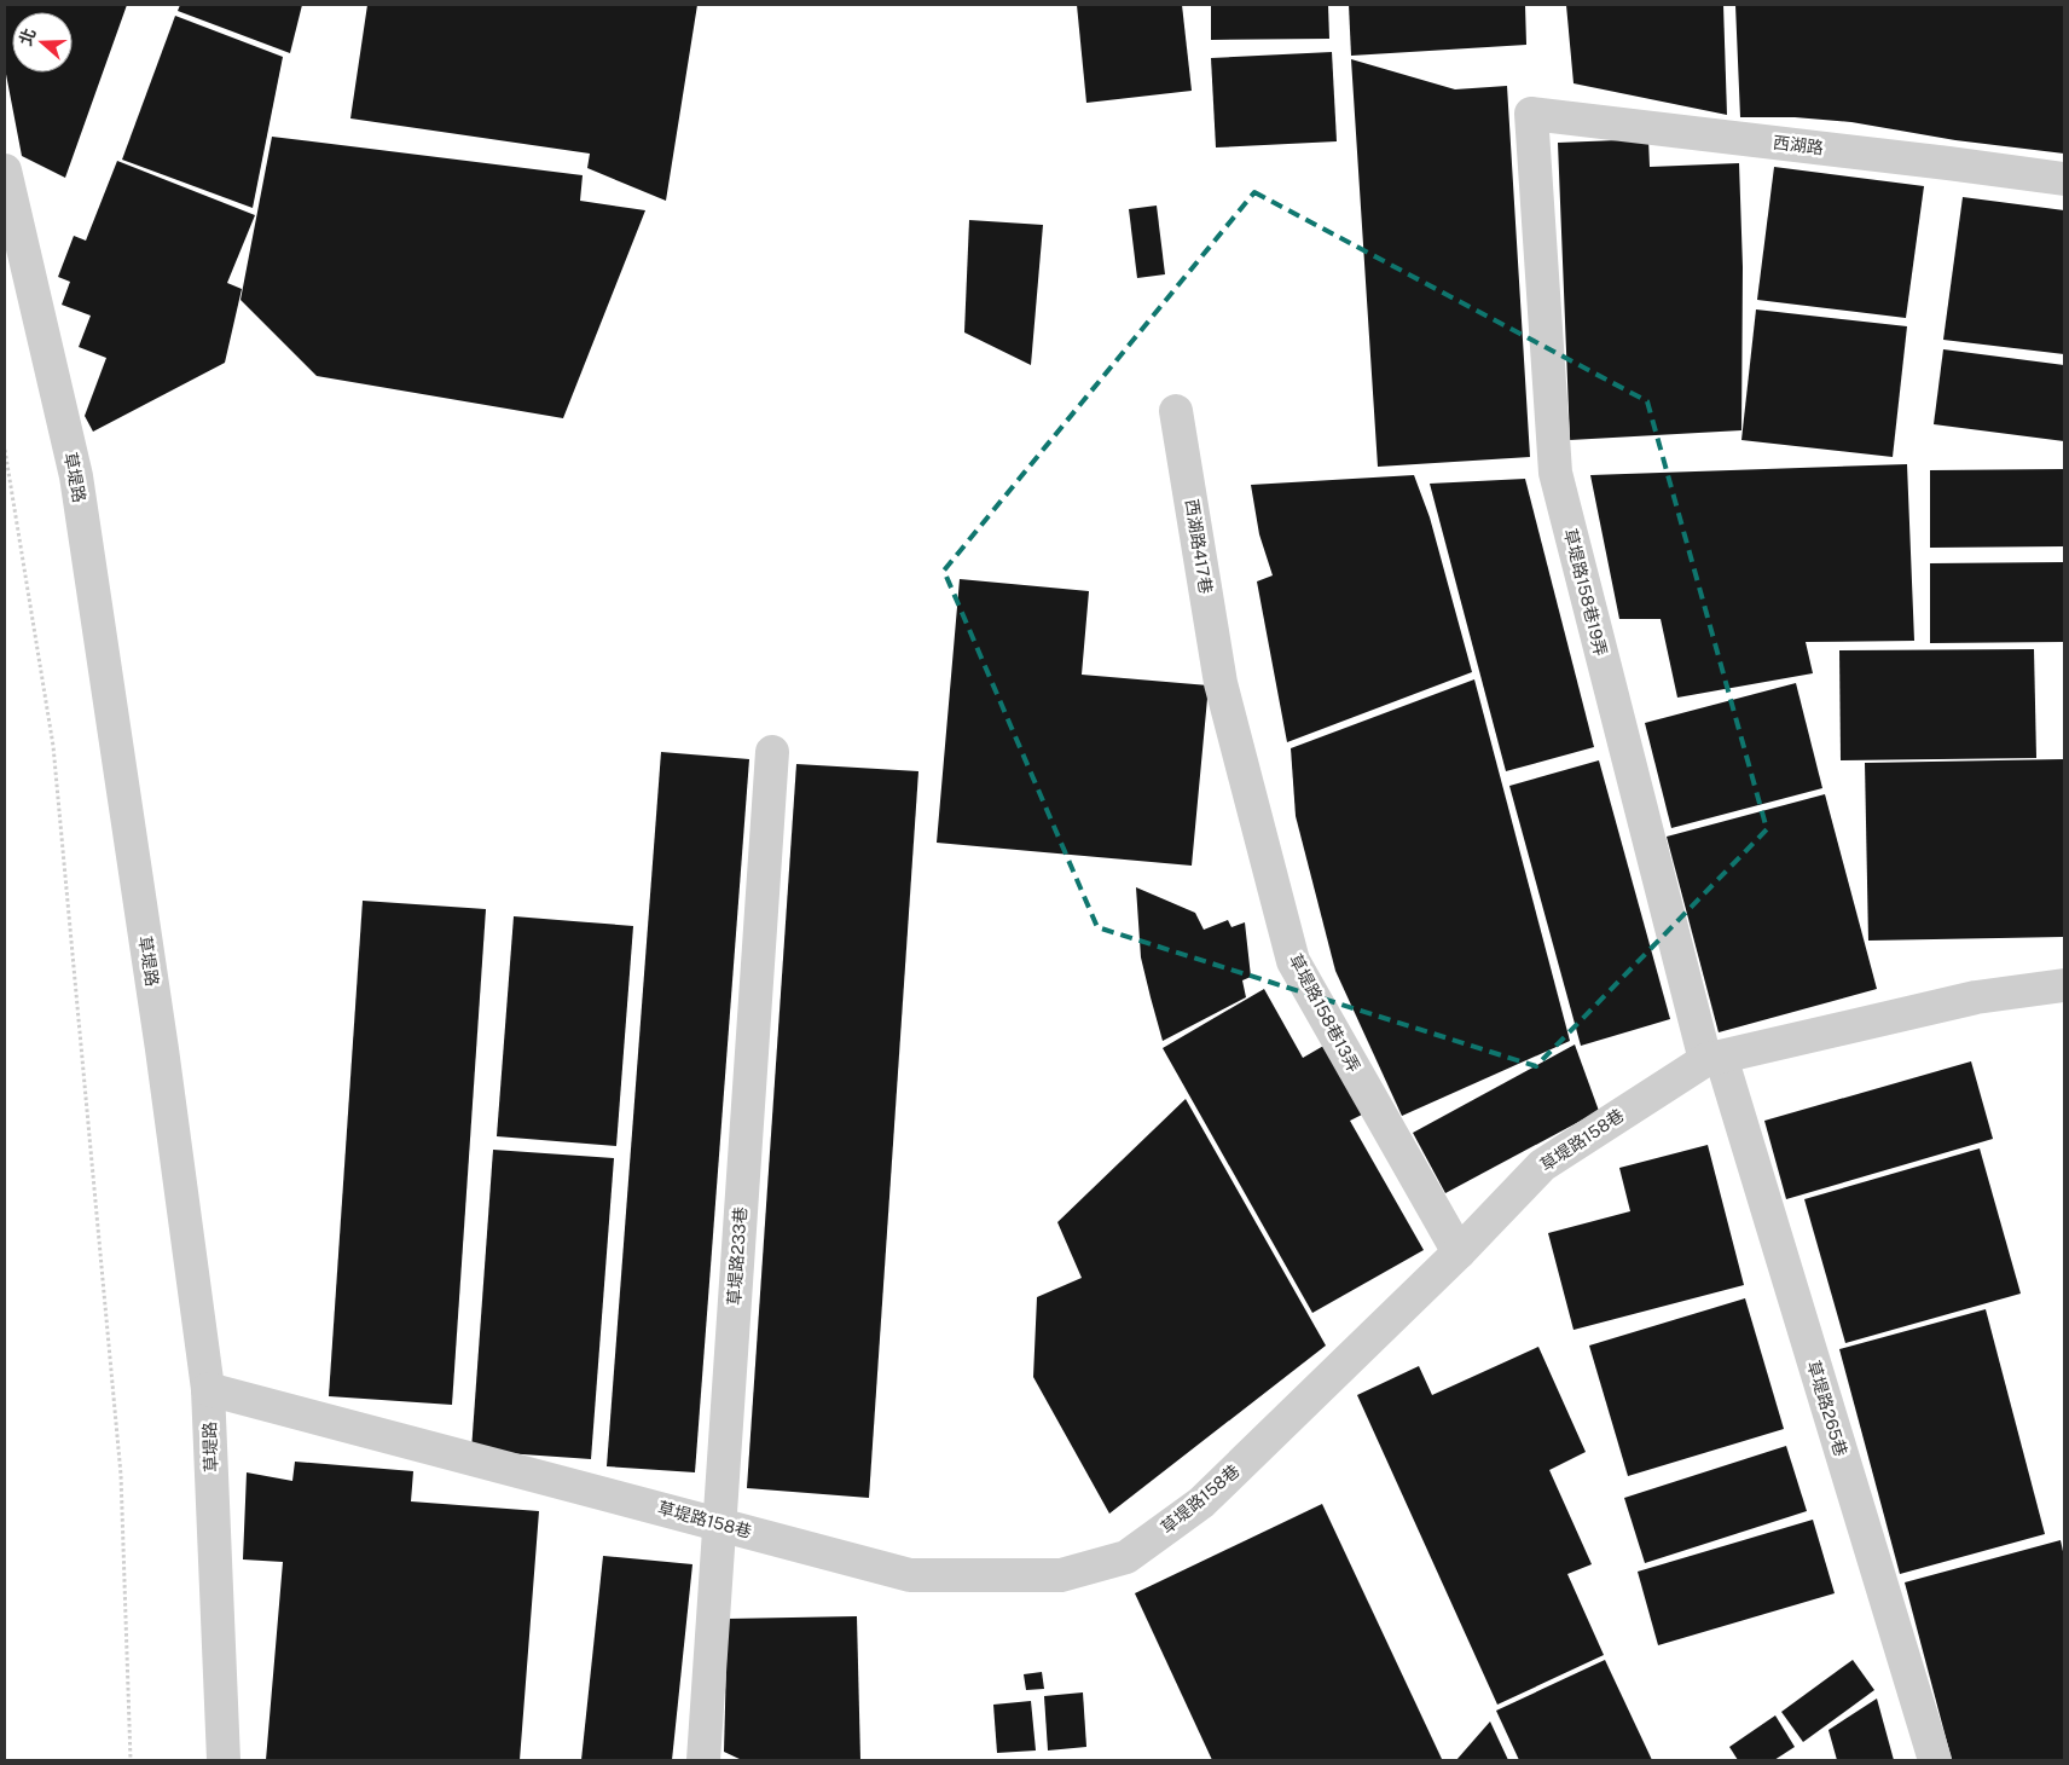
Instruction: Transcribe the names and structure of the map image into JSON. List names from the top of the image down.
{
  "streets": {
    "street": [
      "西湖路",
      "草堤路",
      "西湖路417巷",
      "草堤路158巷19弄",
      "草堤路158巷13弄",
      "草堤路158巷",
      "草堤路233巷",
      "草堤路265巷"
    ]
  },
  "crossings": [
    ["西湖路", "草堤路158巷19弄"],
    ["草堤路", "草堤路158巷"],
    ["西湖路417巷", "草堤路158巷13弄"],
    ["草堤路158巷19弄", "草堤路158巷"],
    ["草堤路158巷19弄", "草堤路265巷"],
    ["草堤路158巷13弄", "草堤路158巷"],
    ["草堤路158巷", "草堤路233巷"],
    ["草堤路158巷", "草堤路265巷"]
  ],
  "north": "left"
}
